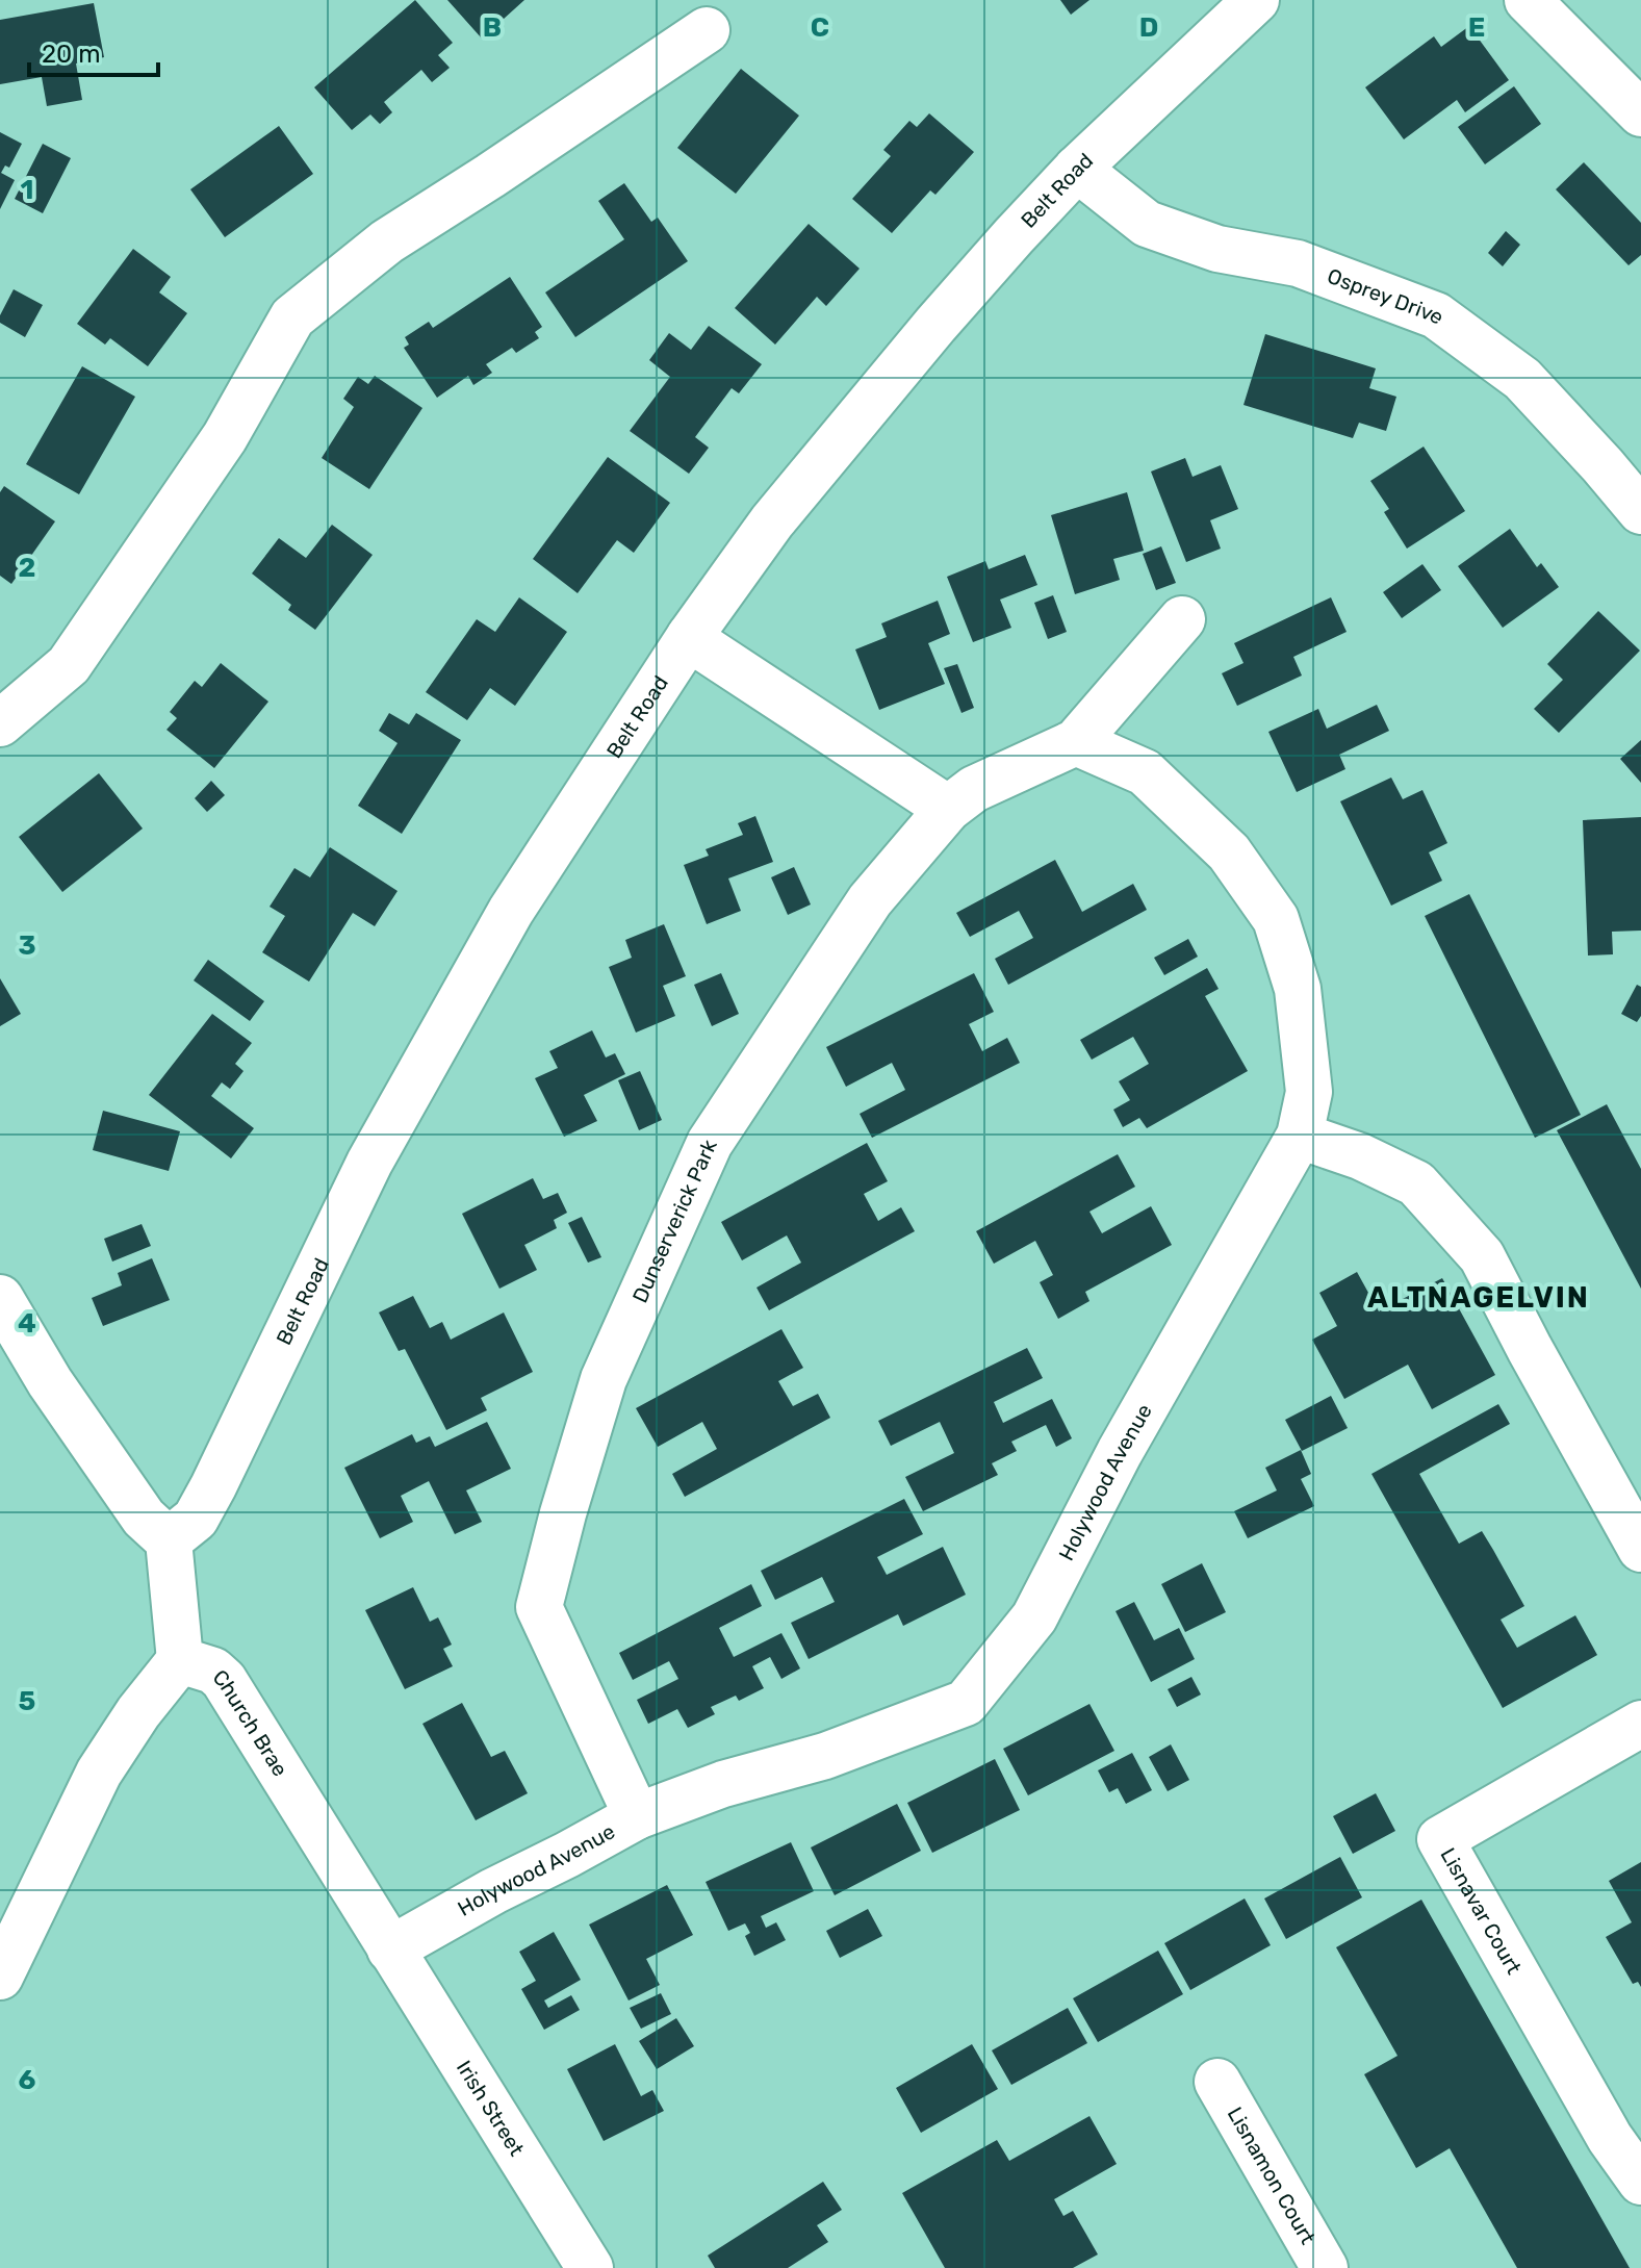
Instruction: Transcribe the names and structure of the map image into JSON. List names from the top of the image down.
{
  "streets": {
    "street": [
      "Belt Road",
      "Osprey Drive",
      "Dunserverick Park",
      "Holywood Avenue",
      "Church Brae",
      "Lisnavar Court",
      "Irish Street",
      "Lisnamon Court"
    ]
  },
  "crossings": [
    ["Belt Road", "Osprey Drive"],
    ["Dunserverick Park", "Holywood Avenue"],
    ["Holywood Avenue", "Church Brae"],
    ["Holywood Avenue", "Irish Street"],
    ["Church Brae", "Irish Street"]
  ],
  "districts": ["ALTNAGELVIN"],
  "scale_bar": "20 m",
  "grid": {
    "columns": [
      "B",
      "C",
      "D",
      "E"
    ],
    "rows": [
      "1",
      "2",
      "3",
      "4",
      "5",
      "6"
    ]
  }
}
